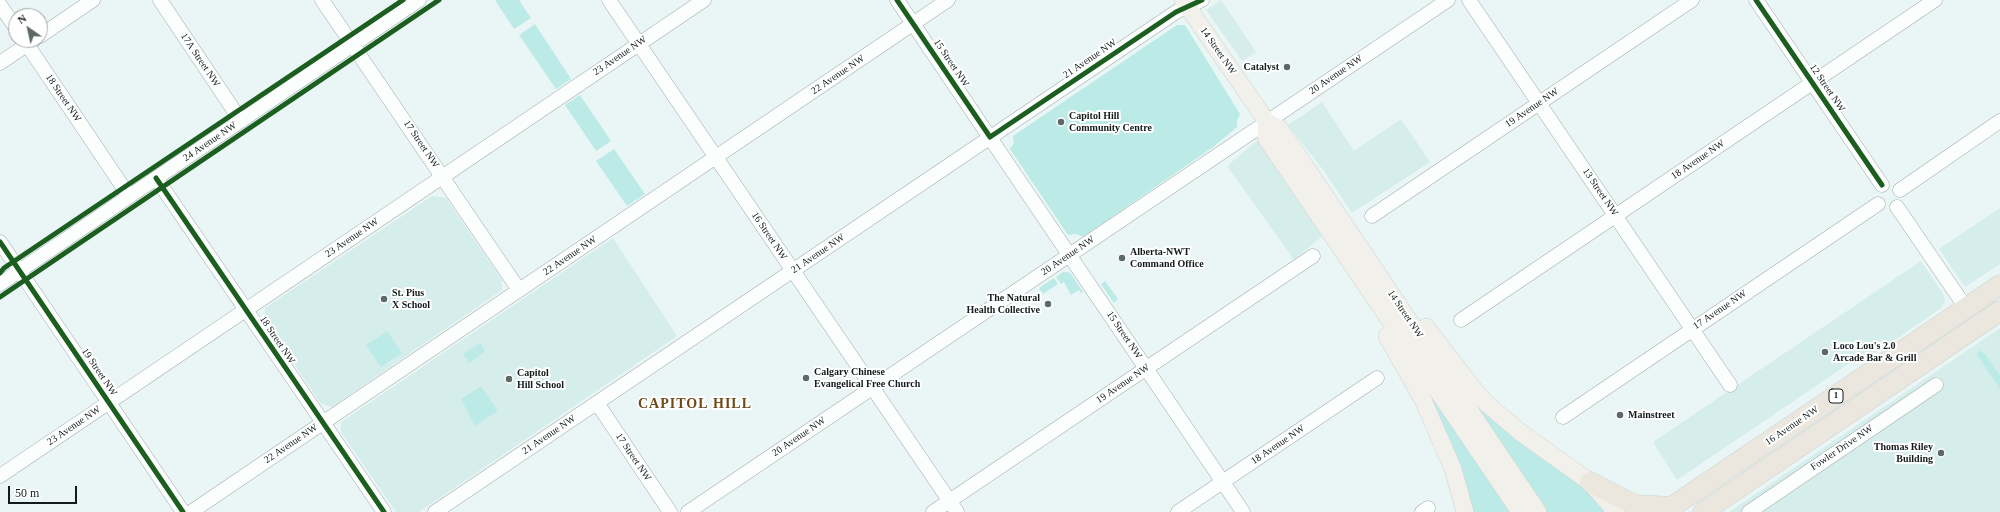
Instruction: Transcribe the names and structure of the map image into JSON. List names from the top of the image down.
{
  "streets": {
    "highway": ["1", "16 Avenue NW"],
    "main road": ["14 Street NW"],
    "street": [
      "23 Avenue NW",
      "21 Avenue NW",
      "17A Street NW",
      "15 Street NW",
      "22 Avenue NW",
      "20 Avenue NW",
      "12 Street NW",
      "18 Street NW",
      "19 Avenue NW",
      "24 Avenue NW",
      "17 Street NW",
      "18 Avenue NW",
      "13 Street NW",
      "16 Street NW",
      "17 Avenue NW",
      "19 Street NW",
      "Fowler Drive NW"
    ]
  },
  "crossings": [
    ["14 Street NW", "21 Avenue NW"],
    ["14 Street NW", "20 Avenue NW"],
    ["23 Avenue NW", "18 Street NW"],
    ["23 Avenue NW", "17 Street NW"],
    ["23 Avenue NW", "16 Street NW"],
    ["23 Avenue NW", "19 Street NW"],
    ["21 Avenue NW", "15 Street NW"],
    ["21 Avenue NW", "17 Street NW"],
    ["21 Avenue NW", "16 Street NW"],
    ["17A Street NW", "24 Avenue NW"],
    ["15 Street NW", "22 Avenue NW"],
    ["15 Street NW", "20 Avenue NW"],
    ["15 Street NW", "19 Avenue NW"],
    ["15 Street NW", "18 Avenue NW"],
    ["22 Avenue NW", "18 Street NW"],
    ["22 Avenue NW", "17 Street NW"],
    ["22 Avenue NW", "16 Street NW"],
    ["20 Avenue NW", "16 Street NW"],
    ["12 Street NW", "18 Avenue NW"],
    ["12 Street NW", "17 Avenue NW"],
    ["18 Street NW", "24 Avenue NW"],
    ["19 Avenue NW", "13 Street NW"],
    ["19 Avenue NW", "16 Street NW"],
    ["24 Avenue NW", "17 Street NW"],
    ["24 Avenue NW", "19 Street NW"],
    ["18 Avenue NW", "13 Street NW"],
    ["13 Street NW", "17 Avenue NW"]
  ],
  "districts": ["CAPITOL HILL"],
  "places": [
    "Catalyst",
    "Capitol Hill Community Centre",
    "Alberta-NWT Command Office",
    "St. Pius X School",
    "The Natural Health Collective",
    "Loco Lou's 2.0 Arcade Bar & Grill",
    "Calgary Chinese Evangelical Free Church",
    "Capitol Hill School",
    "Mainstreet",
    "Thomas Riley Building"
  ],
  "scale_bar": "50 m",
  "north": "top left"
}
